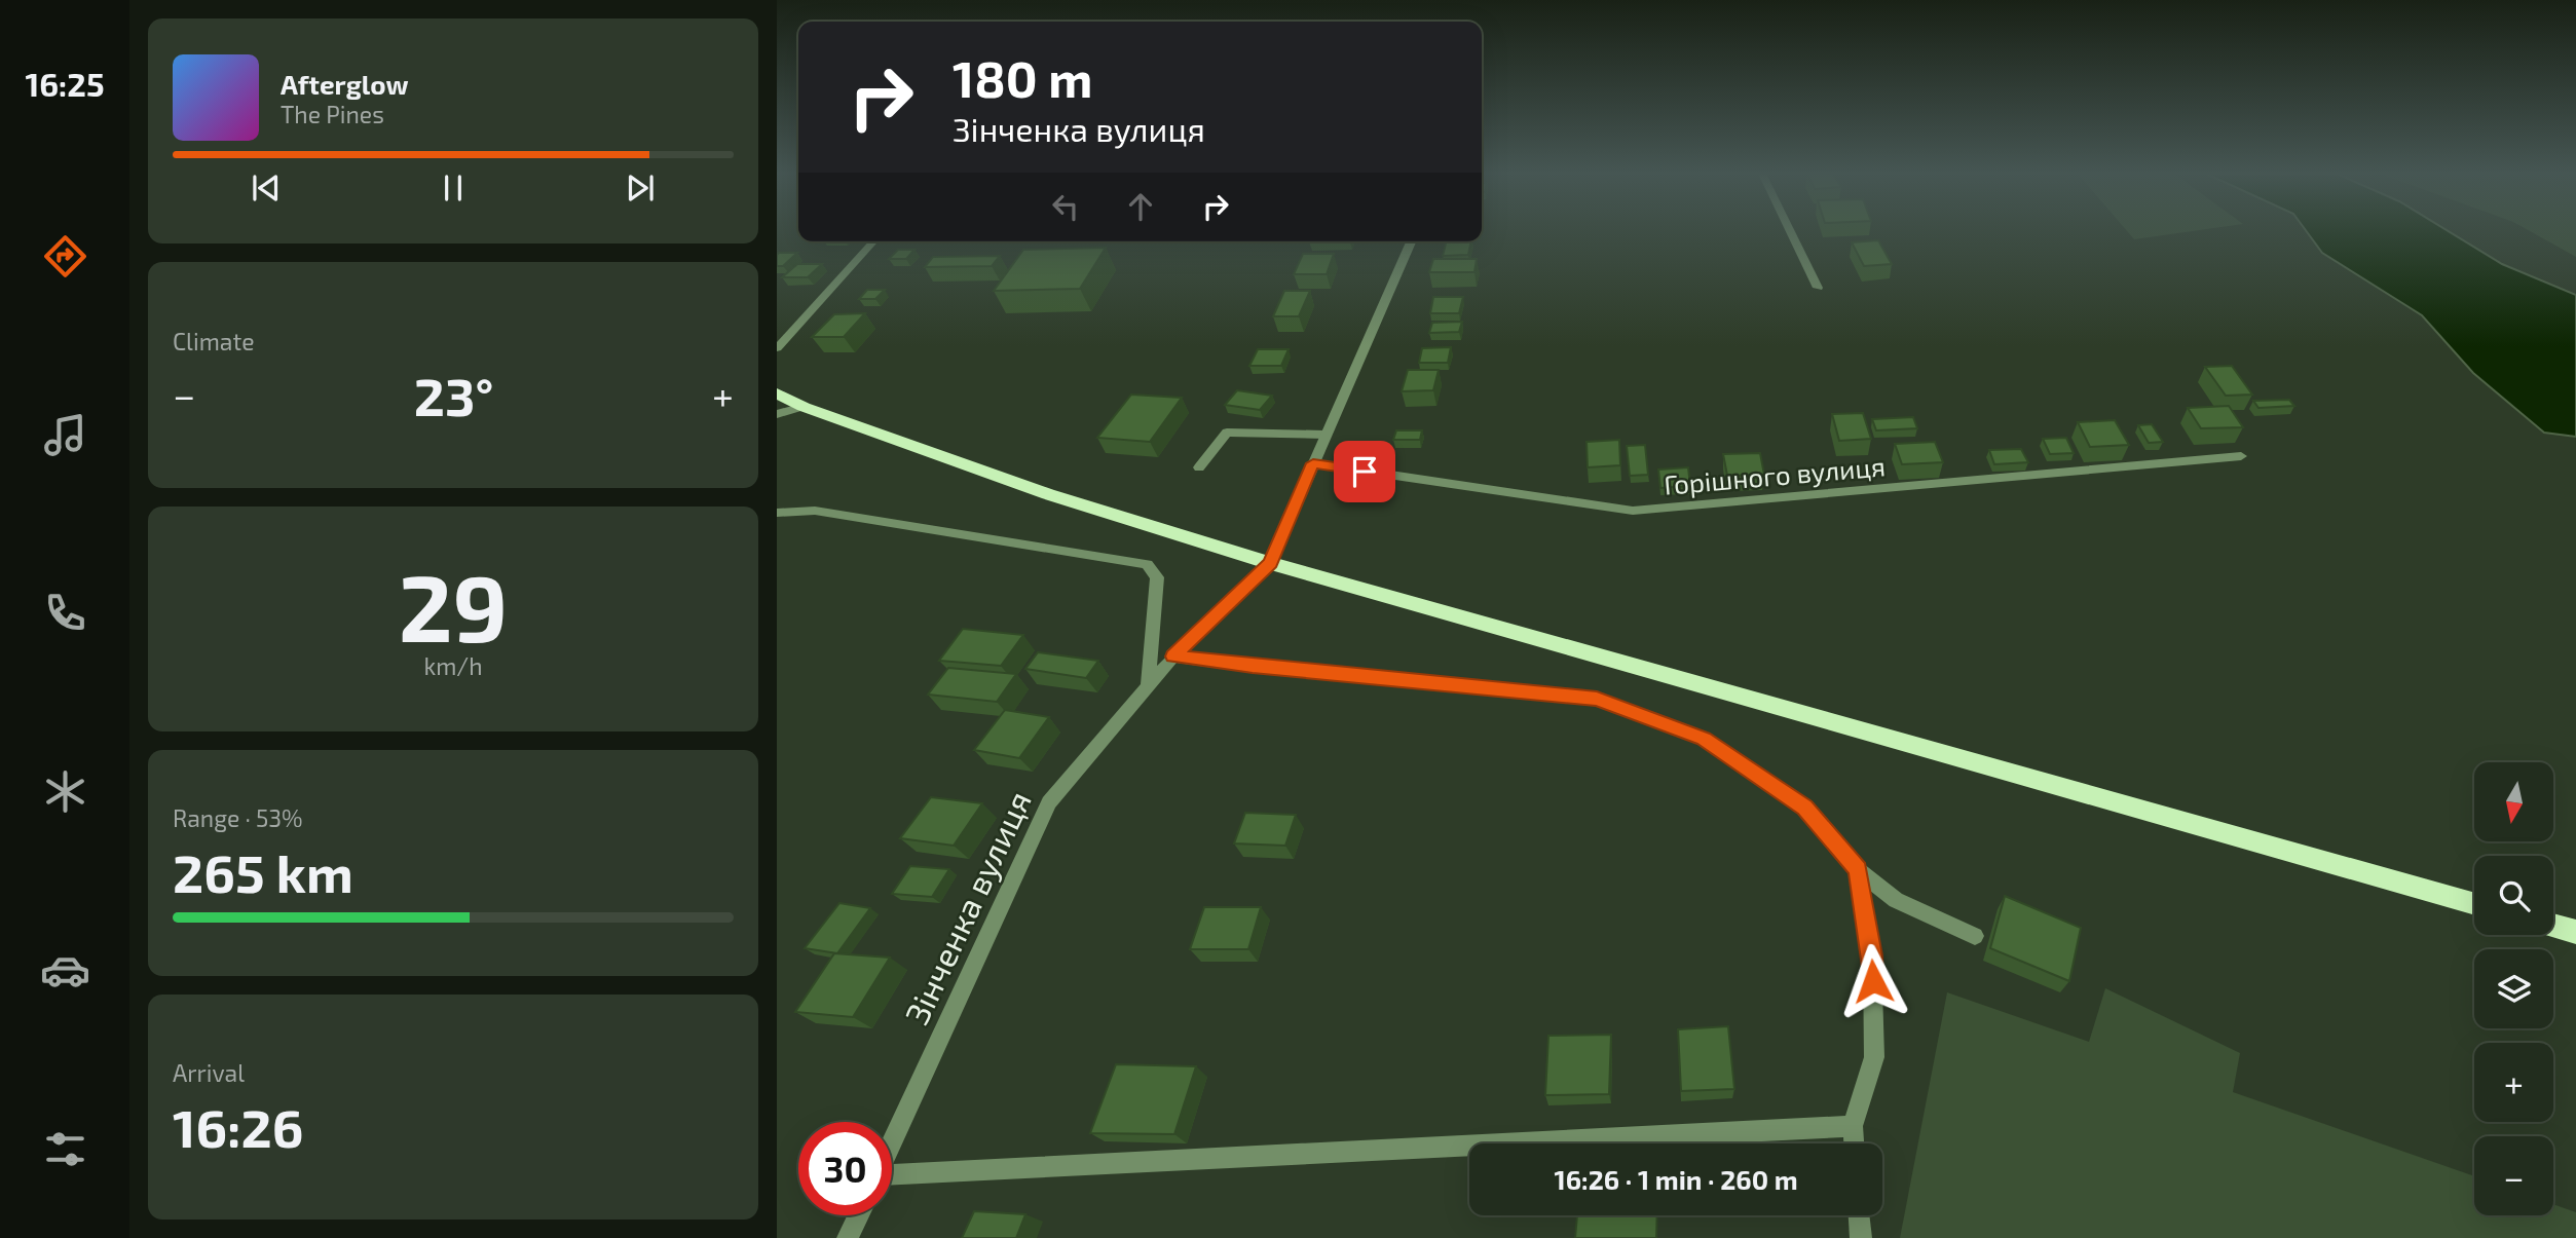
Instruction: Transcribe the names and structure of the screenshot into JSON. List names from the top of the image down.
{
  "streets": {
    "street": ["Горішного вулиця", "Зінченка вулиця"]
  },
  "north": "bottom",
  "page": {
    "tabs": "16:25",
    "turn": ["180 m", "Зінченка вулиця"],
    "song": ["Afterglow", "The Pines"],
    "tile": [
      "Climate",
      ["29", "km/h"],
      ["Range · 53%", "265 km"],
      ["Arrival", "16:26"]
    ],
    "heat": ["−", "23°", "+"],
    "map_buttons": ["+", "−"],
    "limit": "30",
    "trip": "16:26 · 1 min · 260 m"
  }
}
